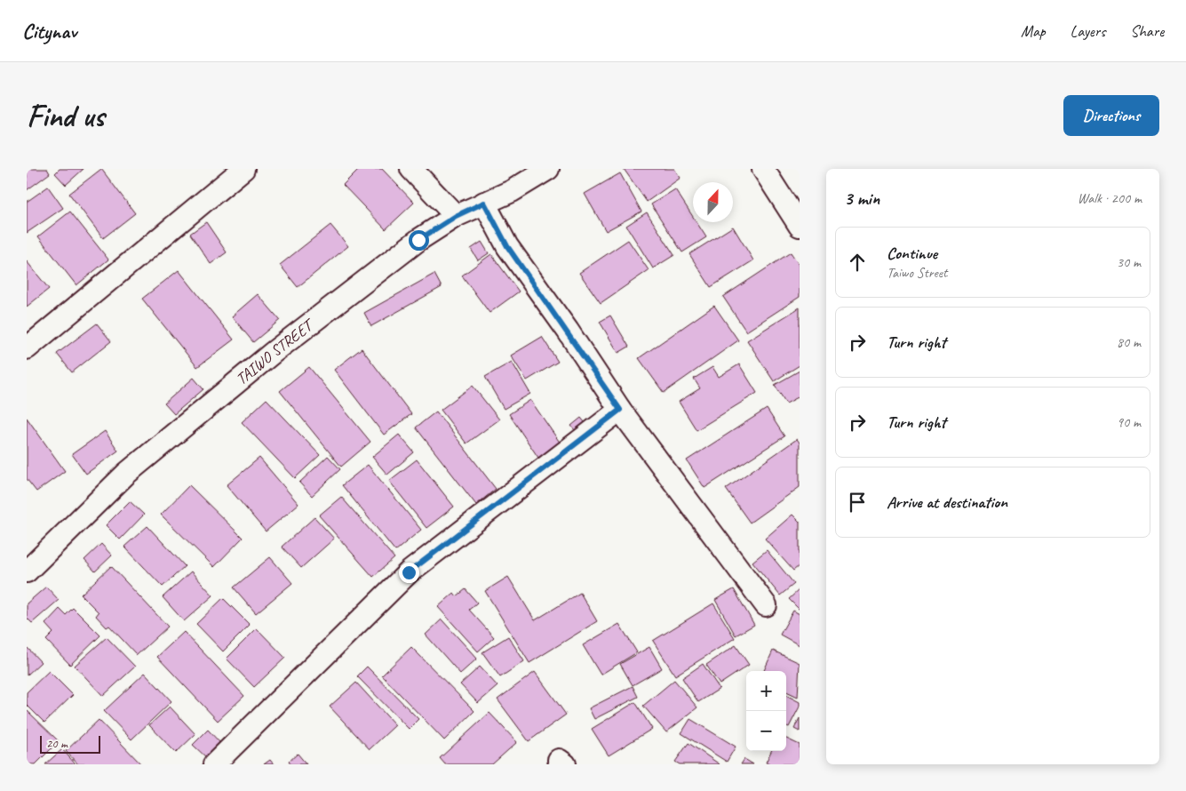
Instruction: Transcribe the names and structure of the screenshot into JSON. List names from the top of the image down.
{
  "streets": {
    "street": ["TAIWO STREET"]
  },
  "scale_bar": "20 m",
  "north": "top",
  "page": {
    "header": "Citynav",
    "nav": ["Map", "Layers", "Share"],
    "buttons": "Directions",
    "title": "Find us",
    "heading": ["3 min", "Walk · 200 m"],
    "list": [
      ["Continue", "Taiwo Street", "30 m"],
      ["Turn right", "80 m"],
      ["Turn right", "90 m"],
      "Arrive at destination"
    ],
    "map_buttons": ["+", "−"],
    "scale": "20 m"
  }
}
